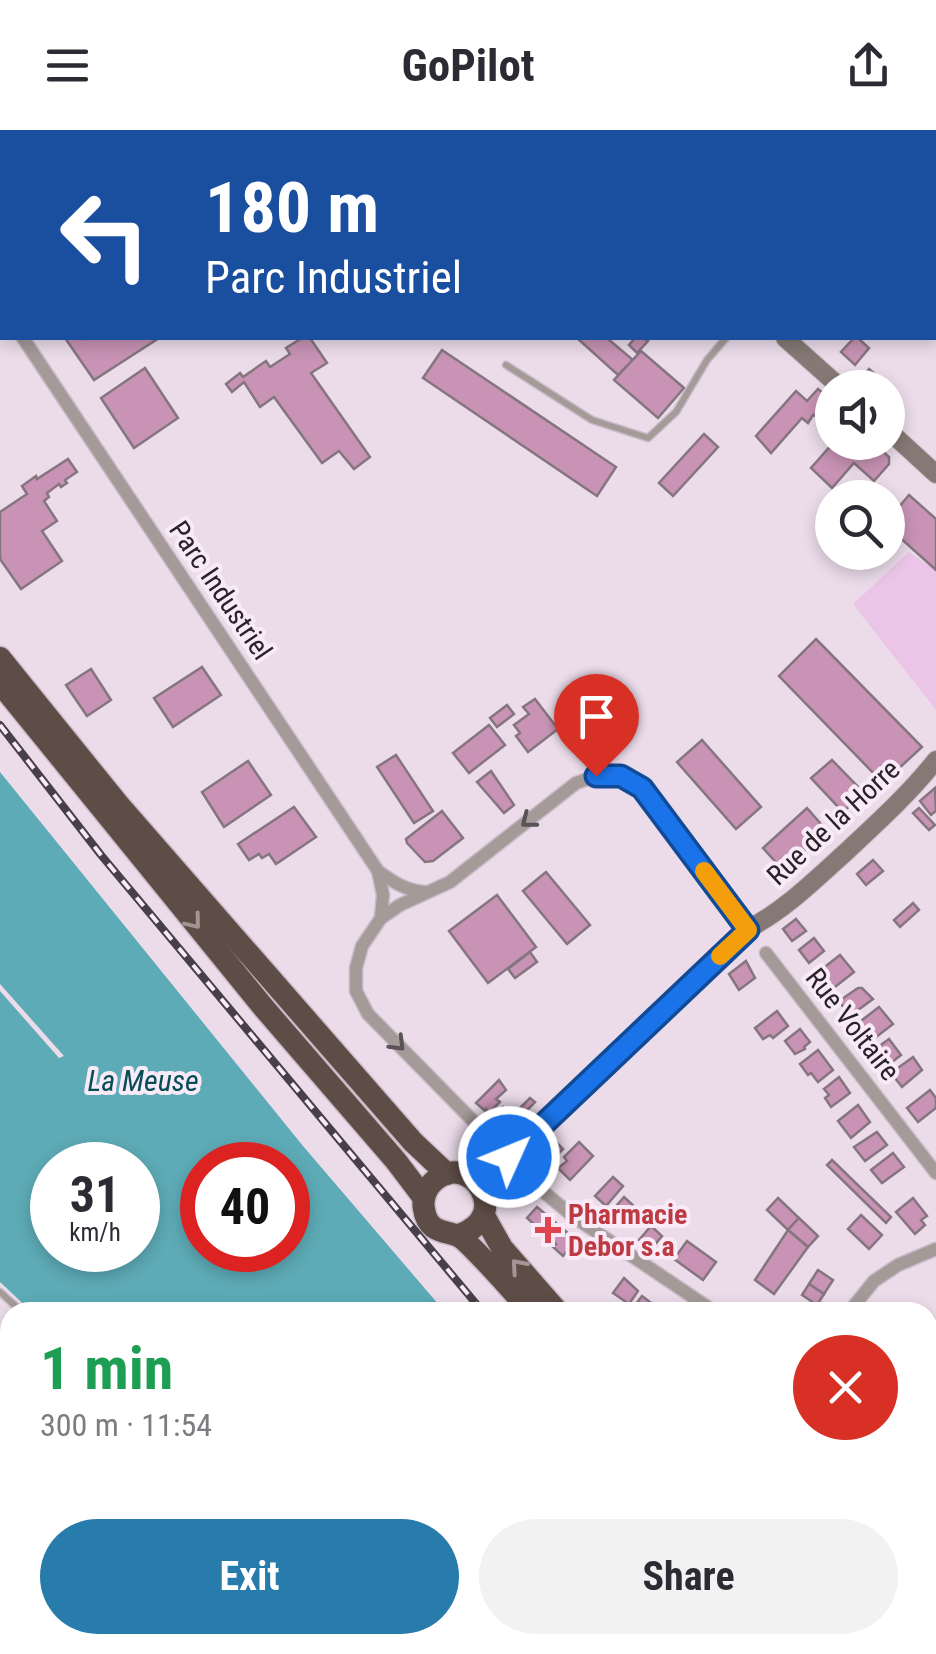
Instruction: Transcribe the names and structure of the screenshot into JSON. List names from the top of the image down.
{
  "streets": {
    "street": ["Parc Industriel", "Rue de la Horre", "Rue Voltaire"]
  },
  "water": ["La Meuse"],
  "places": {
    "health": ["Pharmacie Debor s.a"]
  },
  "page": {
    "header": "GoPilot",
    "turn": ["180 m", "Parc Industriel"],
    "speed": "31 km/h",
    "limit": "40",
    "heading": ["1 min", "300 m · 11:54"],
    "buttons": ["Exit", "Share"]
  }
}
